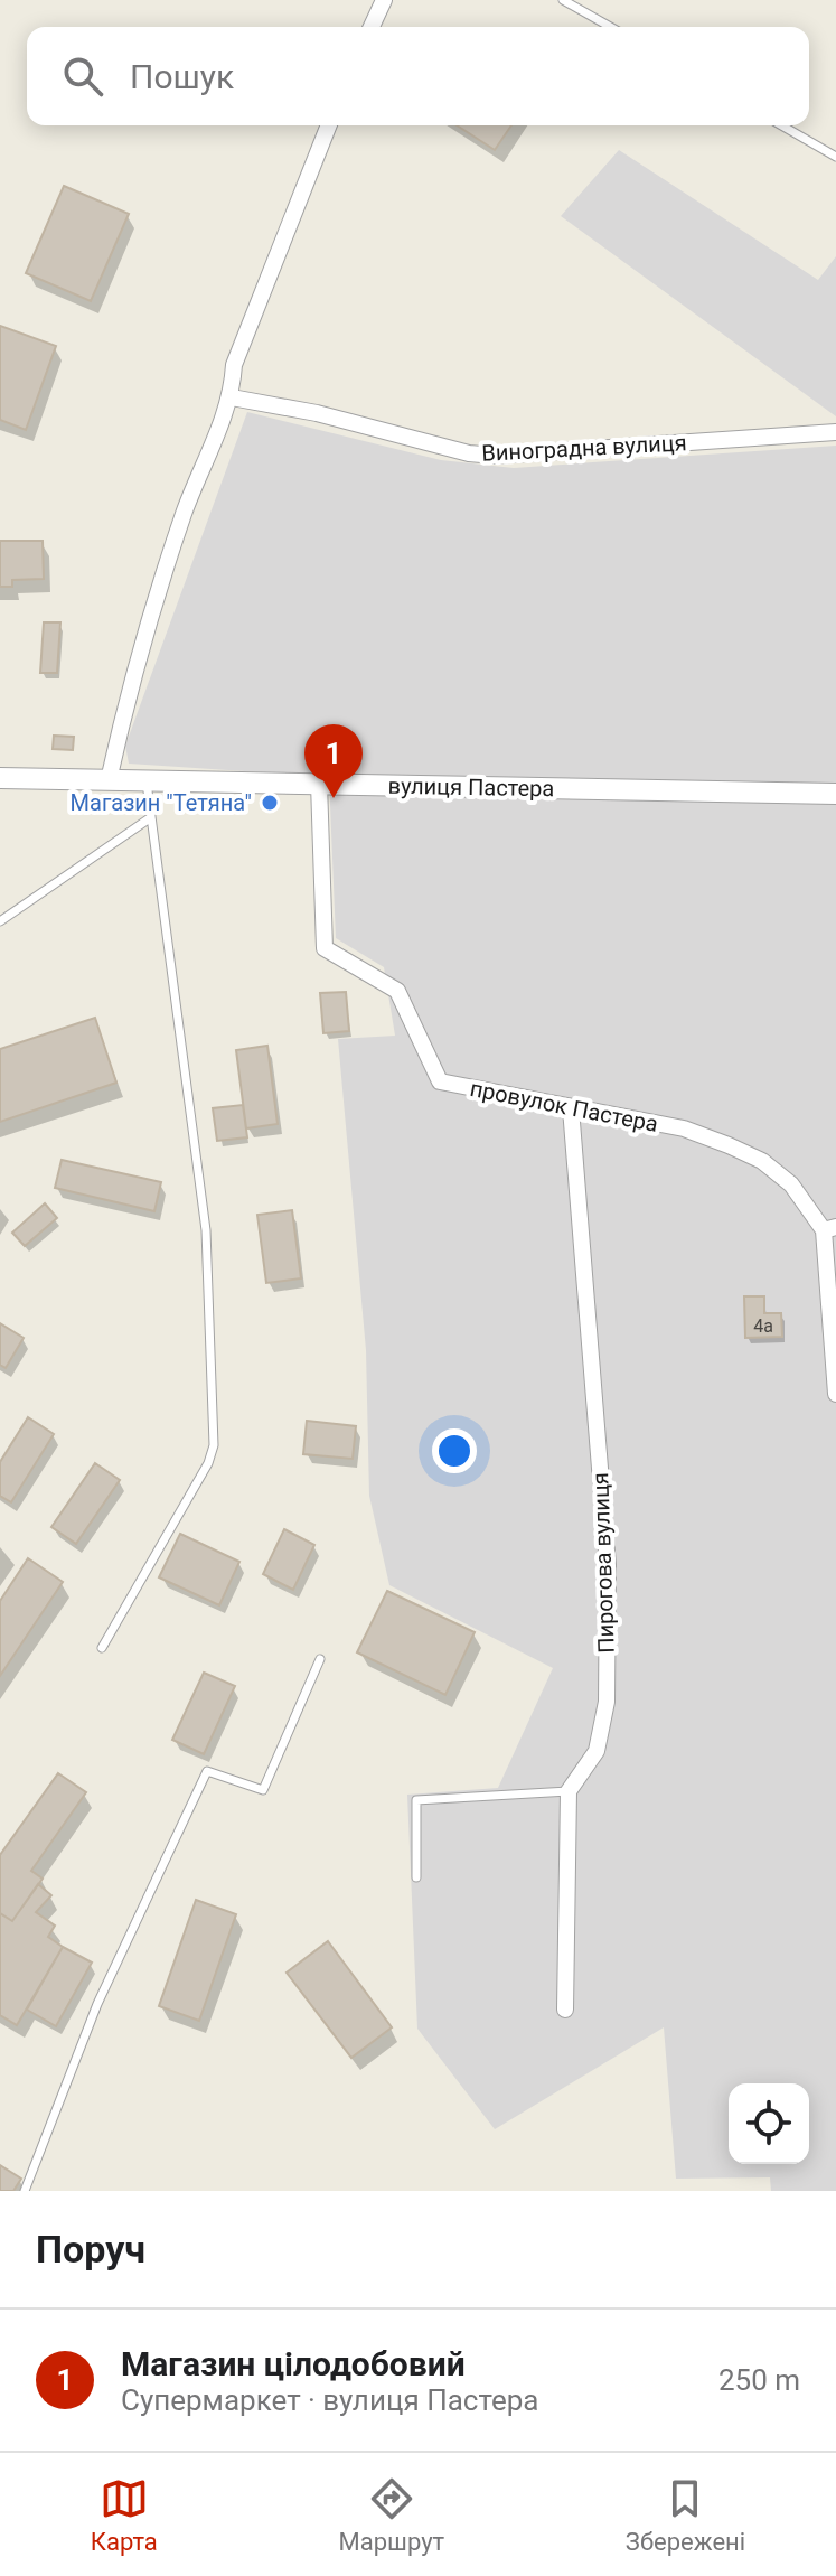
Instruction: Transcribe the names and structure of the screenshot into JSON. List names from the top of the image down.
{
  "streets": {
    "street": [
      "Виноградна вулиця",
      "вулиця Пастера",
      "провулок Пастера",
      "Пирогова вулиця"
    ]
  },
  "crossings": [
    ["вулиця Пастера", "провулок Пастера"],
    ["провулок Пастера", "Пирогова вулиця"]
  ],
  "places": ["Магазин \"Тетяна\""],
  "house_numbers": ["4а"],
  "page": {
    "search": "Пошук",
    "pins": "1",
    "heading": "Поруч",
    "list": [
      {
        "mark": "1",
        "name": "Магазин цілодобовий",
        "note": "Супермаркет · вулиця Пастера",
        "value": "250 m"
      }
    ],
    "nav": ["Карта", "Маршрут", "Збережені"]
  }
}
